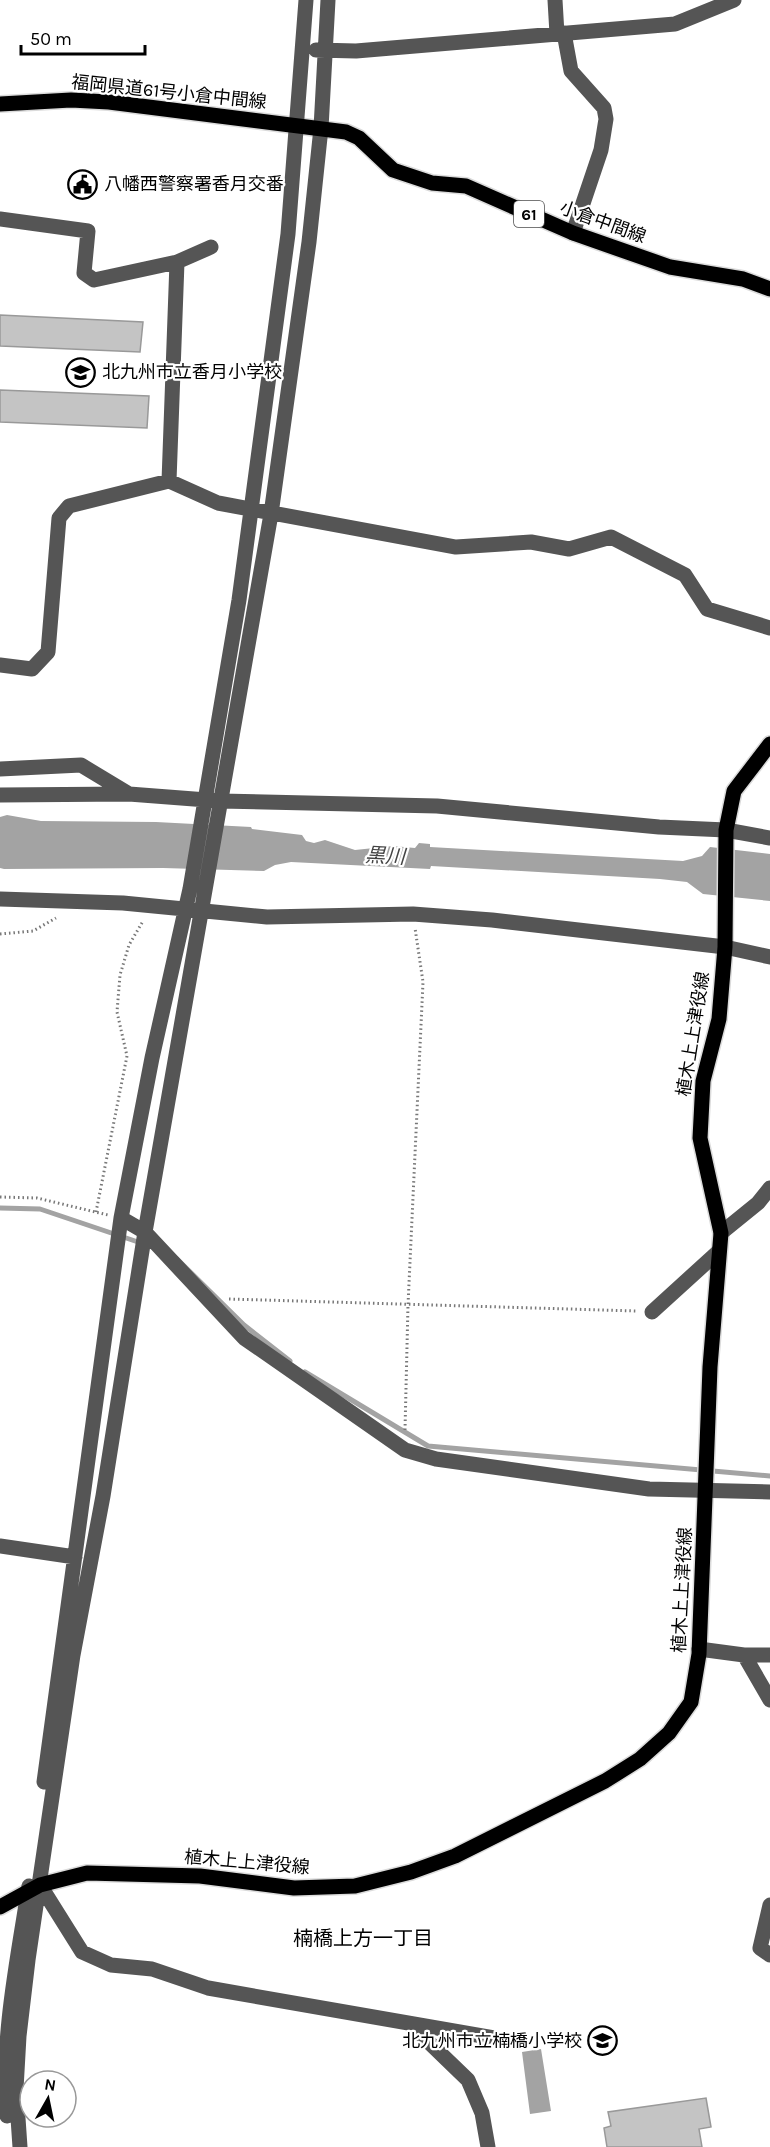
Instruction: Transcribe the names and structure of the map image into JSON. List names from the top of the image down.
{
  "streets": {
    "main road": [
      "福岡県道61号小倉中間線",
      "61",
      "小倉中間線",
      "植木上上津役線"
    ]
  },
  "crossings": [
    ["福岡県道61号小倉中間線", "小倉中間線"]
  ],
  "districts": ["楠橋上方一丁目"],
  "water": ["黒川"],
  "places": {
    "public building": ["八幡西警察署香月交番"],
    "school or university": ["北九州市立香月小学校", "北九州市立楠橋小学校"]
  },
  "scale_bar": "50 m",
  "north": "top"
}
